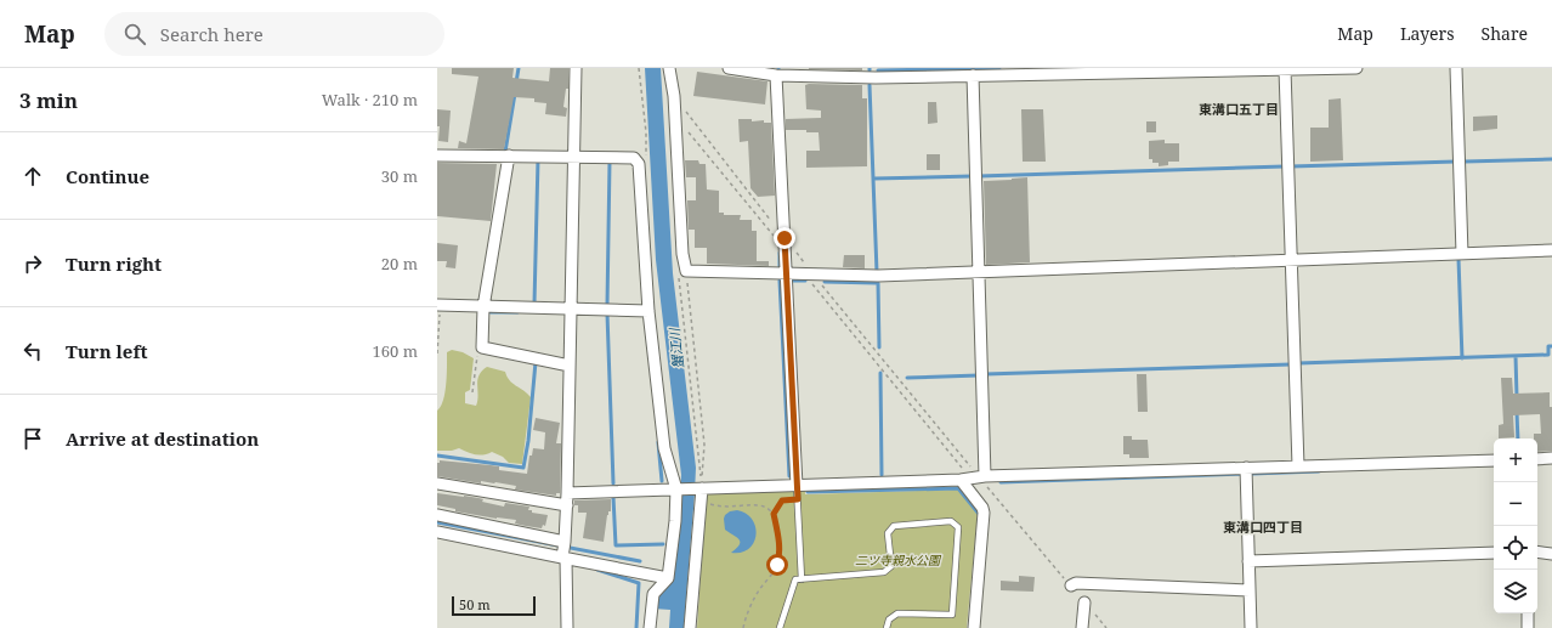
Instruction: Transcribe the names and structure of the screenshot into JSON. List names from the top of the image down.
{
  "districts": ["東溝口五丁目", "東溝口四丁目"],
  "water": ["蟹江川"],
  "parks": ["二ツ寺親水公園"],
  "scale_bar": "50 m",
  "page": {
    "header": "Map",
    "search": "Search here",
    "nav": ["Map", "Layers", "Share"],
    "heading": ["3 min", "Walk · 210 m"],
    "list": [
      ["Continue", "30 m"],
      ["Turn right", "20 m"],
      ["Turn left", "160 m"],
      "Arrive at destination"
    ],
    "map_buttons": ["+", "−"],
    "scale": "50 m"
  }
}
